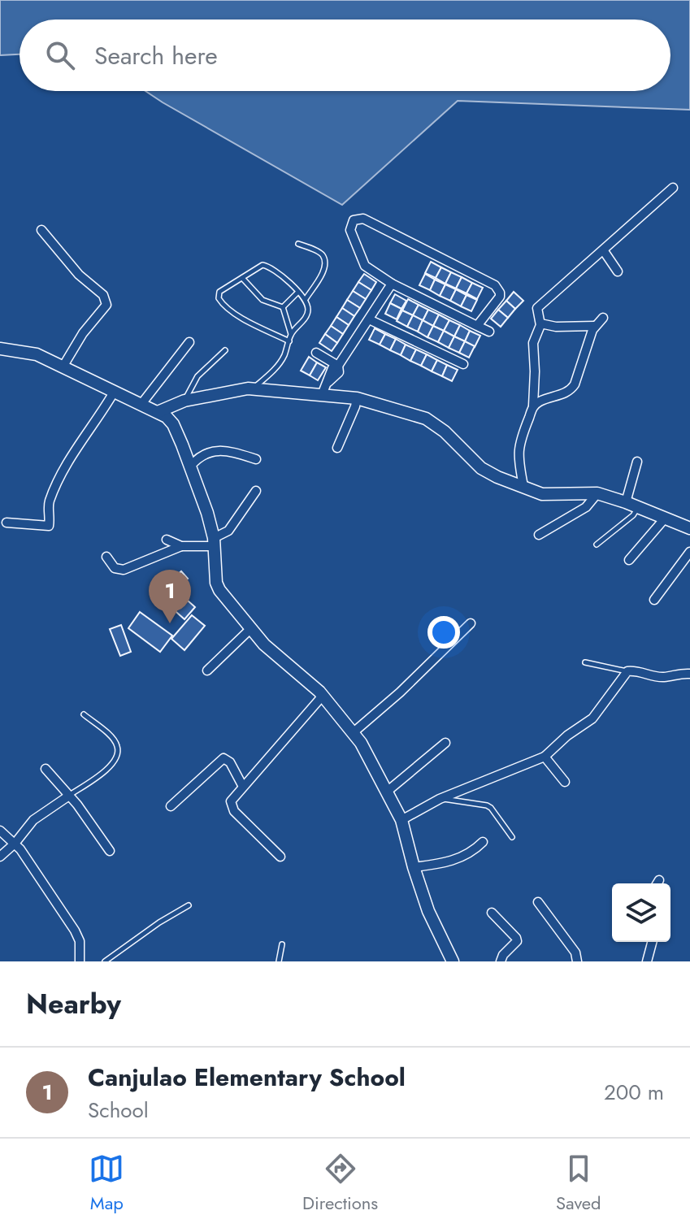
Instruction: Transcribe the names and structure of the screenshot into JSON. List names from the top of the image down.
{
  "page": {
    "search": "Search here",
    "pins": "1",
    "heading": "Nearby",
    "list": [
      {
        "mark": "1",
        "name": "Canjulao Elementary School",
        "note": "School",
        "value": "200 m"
      }
    ],
    "nav": ["Map", "Directions", "Saved"]
  }
}
